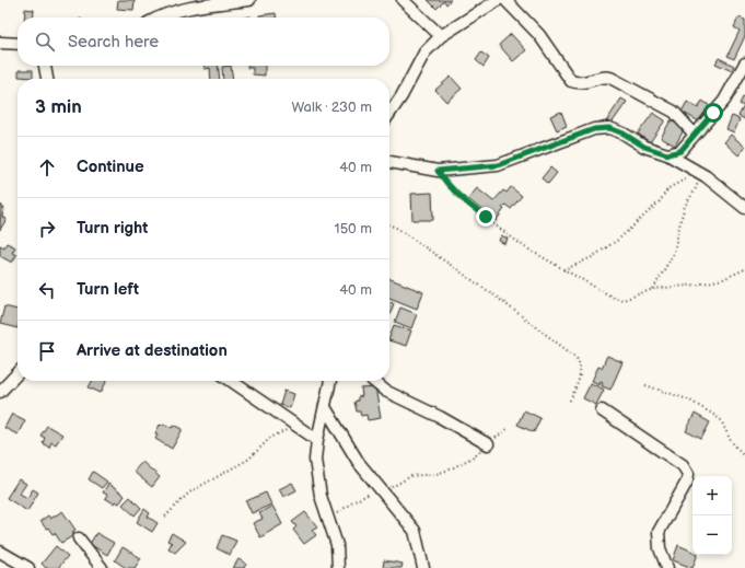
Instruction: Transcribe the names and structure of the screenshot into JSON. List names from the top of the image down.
{
  "page": {
    "search": "Search here",
    "heading": ["3 min", "Walk · 230 m"],
    "list": [
      ["Continue", "40 m"],
      ["Turn right", "150 m"],
      ["Turn left", "40 m"],
      "Arrive at destination"
    ],
    "map_buttons": ["+", "−"]
  }
}
